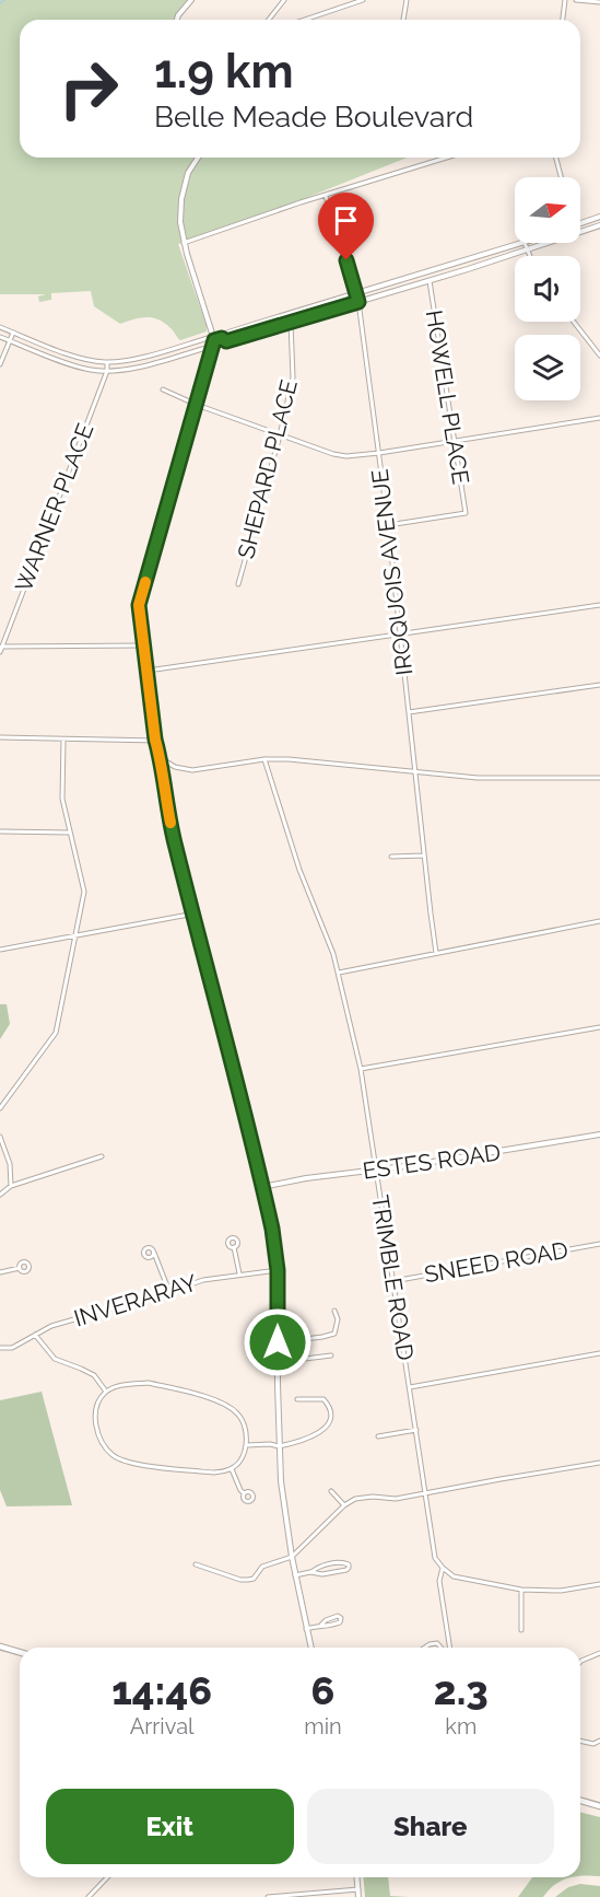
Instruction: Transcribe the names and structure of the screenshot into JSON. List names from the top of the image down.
{
  "streets": {
    "main road": ["ESTES ROAD"],
    "street": [
      "HOWELL PLACE",
      "SHEPARD PLACE",
      "WARNER PLACE",
      "IROQUOIS AVENUE",
      "SNEED ROAD",
      "TRIMBLE ROAD",
      "INVERARAY"
    ]
  },
  "crossings": [
    ["HOWELL PLACE", "IROQUOIS AVENUE"],
    ["ESTES ROAD", "TRIMBLE ROAD"],
    ["SNEED ROAD", "TRIMBLE ROAD"]
  ],
  "north": "right",
  "page": {
    "turn": ["1.9 km", "Belle Meade Boulevard"],
    "eta": [
      "14:46",
      "Arrival",
      "6",
      "min",
      "2.3",
      "km"
    ],
    "buttons": ["Exit", "Share"]
  }
}
